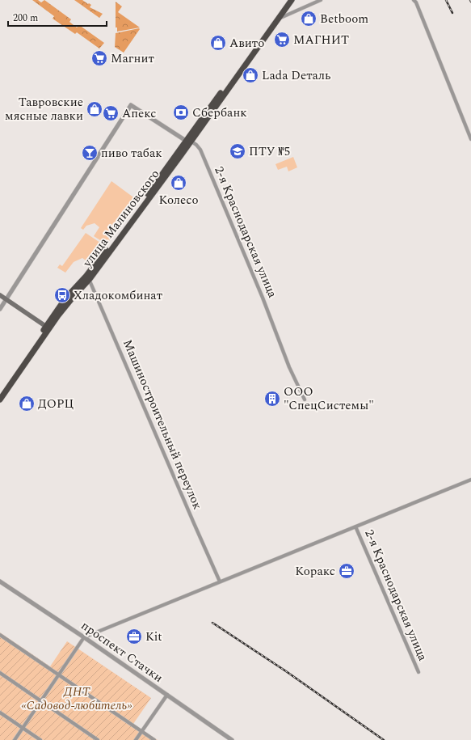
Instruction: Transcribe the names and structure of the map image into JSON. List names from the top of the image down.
{
  "streets": {
    "highway": ["улица Малиновского"],
    "street": ["2-я Краснодарская улица", "Машиностроительный переулок", "проспект Стачки"]
  },
  "crossings": [
    ["улица Малиновского", "2-я Краснодарская улица"],
    ["улица Малиновского", "Машиностроительный переулок"]
  ],
  "parks": ["ДНТ «Садовод-любитель»"],
  "places": {
    "shop": [
      "Betboom",
      "Авито",
      "Lada Dеталь",
      "Тавровские мясные лавки",
      "Колесо",
      "ДОРЦ"
    ],
    "supermarket": ["МАГНИТ", "Магнит", "Апекс"],
    "bank": ["Сбербанк"],
    "school or university": ["ПТУ №5"],
    "bar": ["пиво табак"],
    "bus stop": ["Хладокомбинат"],
    "building": ["ООО \"СпецСистемы\""],
    "office": ["Коракс", "Kit"]
  },
  "scale_bar": "200 m"
}
